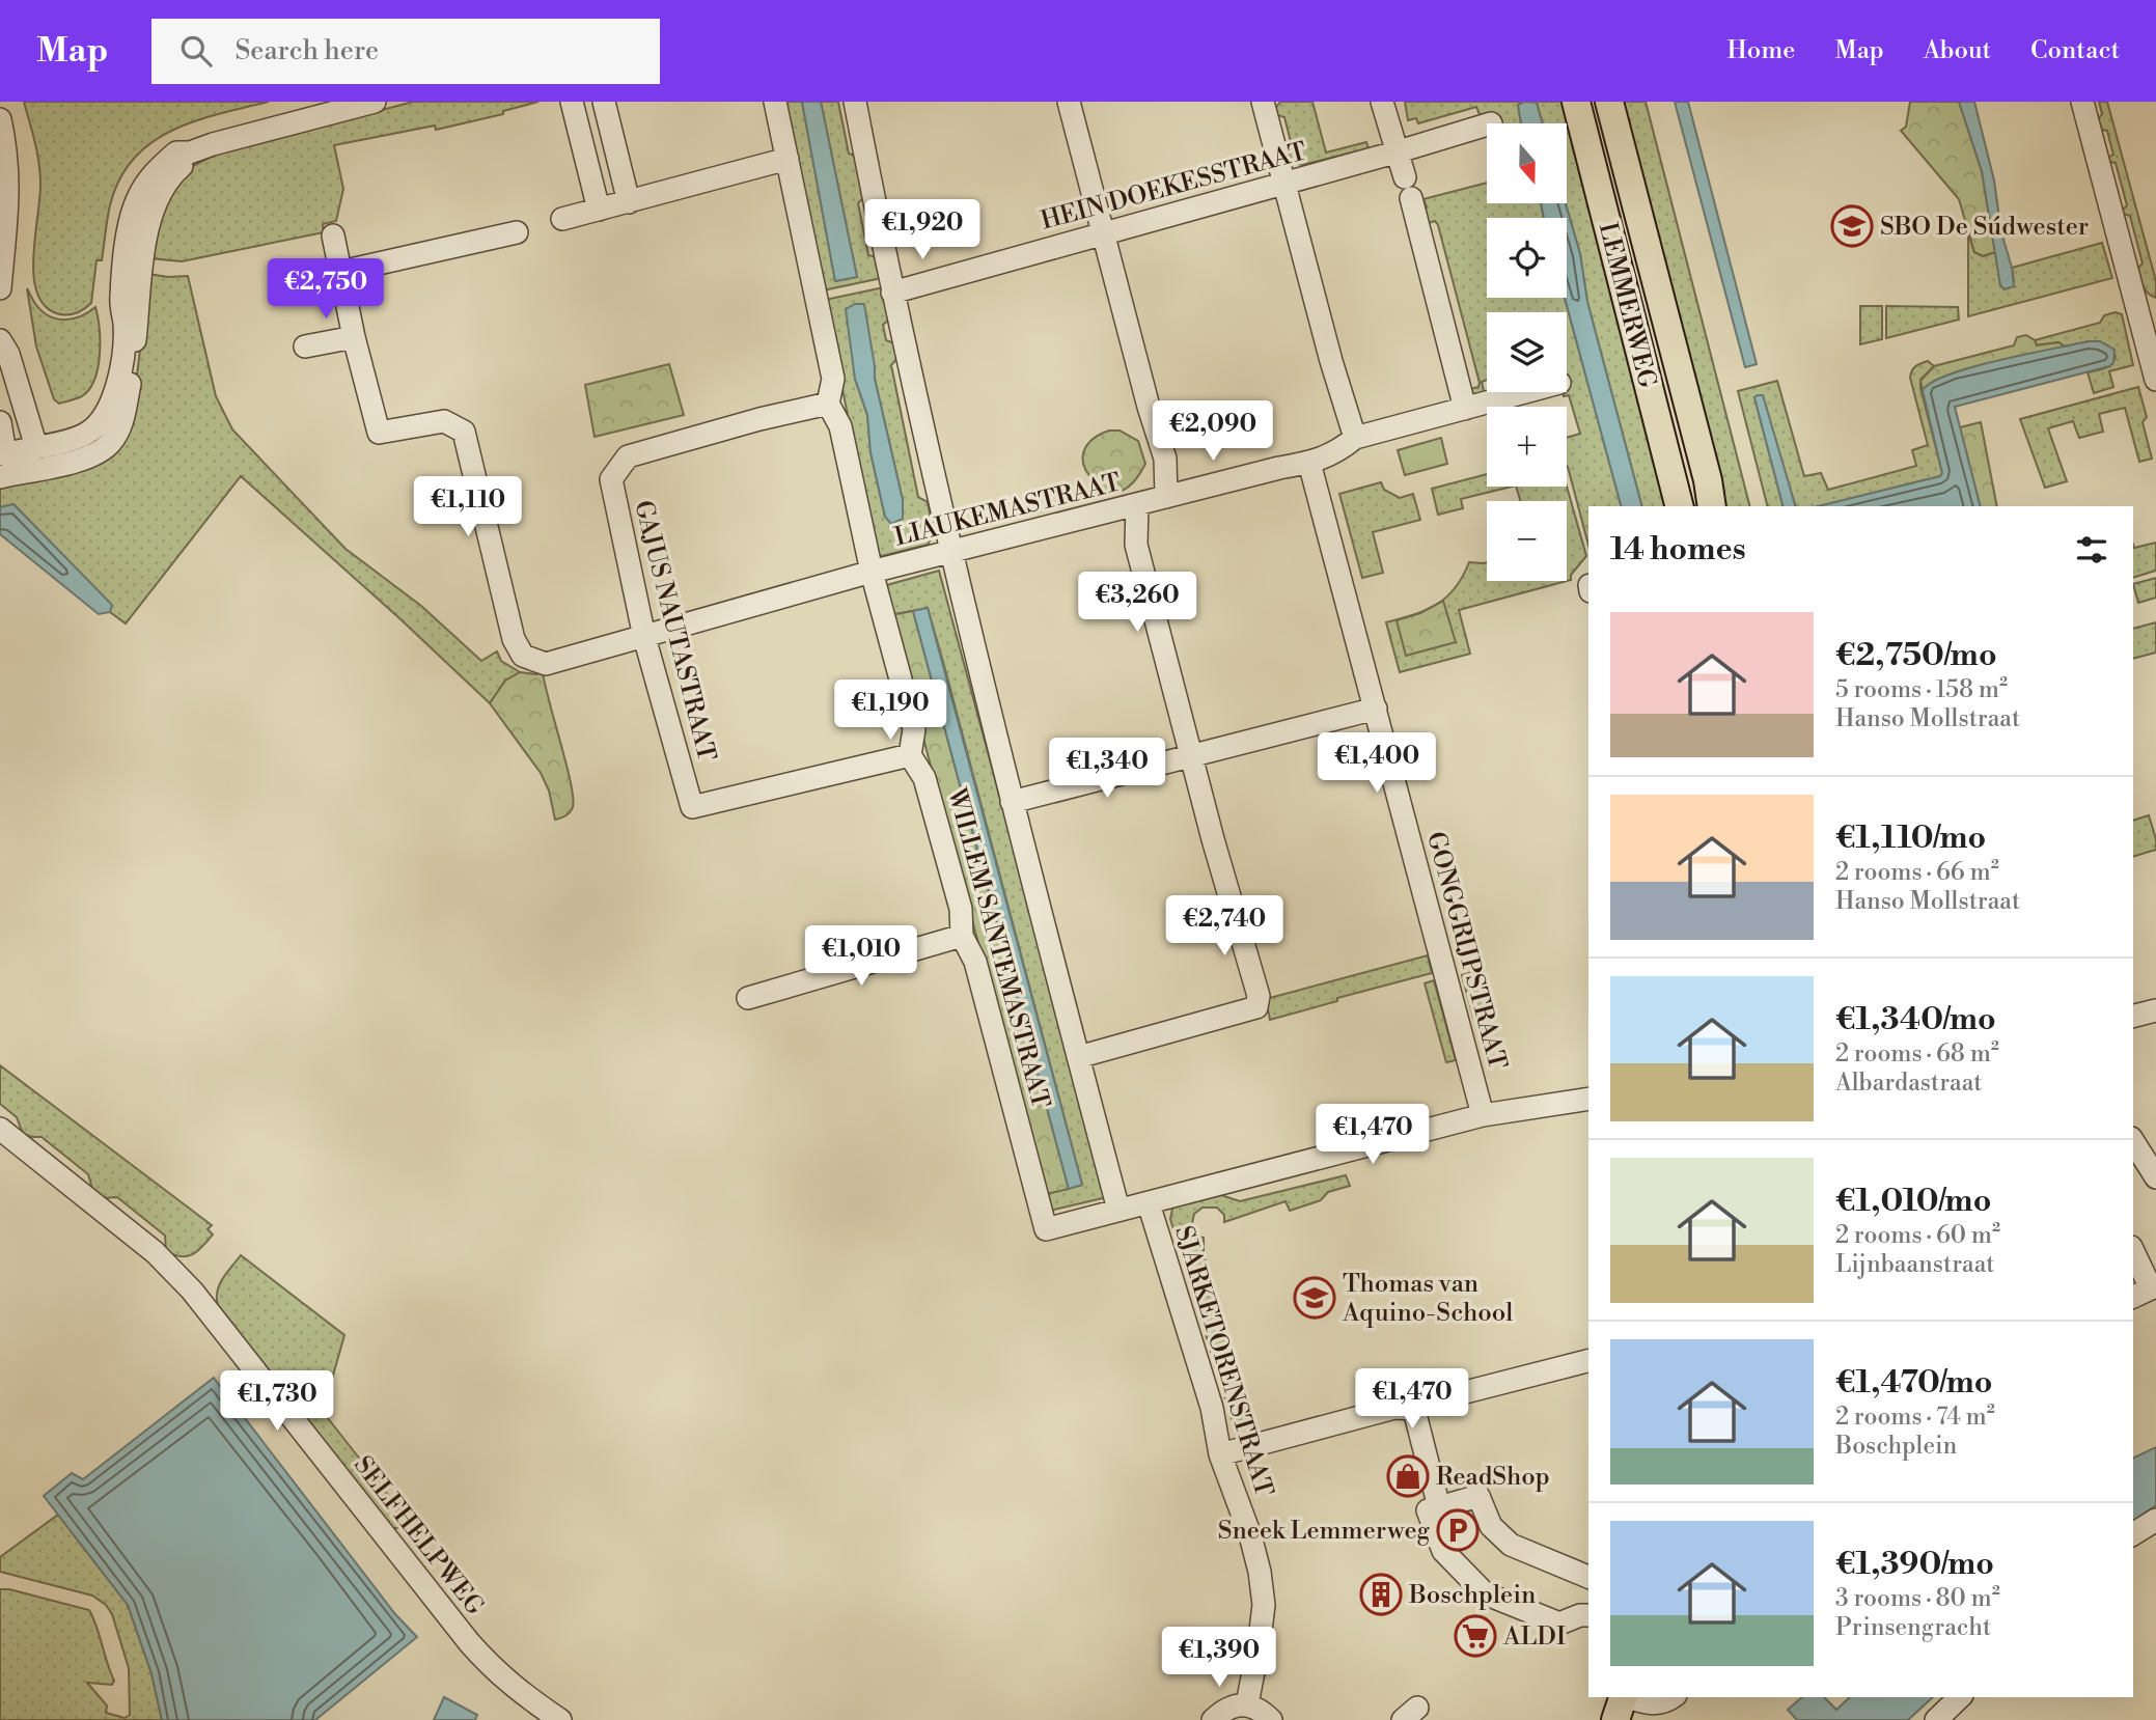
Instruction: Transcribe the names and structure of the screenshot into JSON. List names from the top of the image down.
{
  "streets": {
    "main road": ["LEMMERWEG"],
    "street": [
      "HEIN DOEKESSTRAAT",
      "LIAUKEMASTRAAT",
      "GAJUS NAUTASTRAAT",
      "WILLEM SANTEMASTRAAT",
      "GONGGRIJPSTRAAT",
      "SJARKETORENSTRAAT",
      "SELFHELPWEG"
    ]
  },
  "crossings": [
    ["LIAUKEMASTRAAT", "GAJUS NAUTASTRAAT"],
    ["LIAUKEMASTRAAT", "GONGGRIJPSTRAAT"],
    ["GAJUS NAUTASTRAAT", "WILLEM SANTEMASTRAAT"],
    ["WILLEM SANTEMASTRAAT", "GONGGRIJPSTRAAT"],
    ["WILLEM SANTEMASTRAAT", "SJARKETORENSTRAAT"]
  ],
  "places": {
    "school or university": ["SBO De Súdwester", "Thomas van Aquino-School"],
    "shop": ["ReadShop"],
    "parking": ["Sneek Lemmerweg"],
    "building": ["Boschplein"],
    "supermarket": ["ALDI"]
  },
  "north": "bottom",
  "page": {
    "header": "Map",
    "search": "Search here",
    "nav": [
      "Home",
      "Map",
      "About",
      "Contact"
    ],
    "map_buttons": ["+", "−"],
    "price": [
      "€1,920",
      "€2,750",
      "€2,090",
      "€1,110",
      "€3,260",
      "€1,190",
      "€1,400",
      "€1,340",
      "€2,740",
      "€1,010",
      "€1,470",
      "€1,470",
      "€1,730",
      "€1,390"
    ],
    "heading": "14 homes",
    "list": [
      {
        "name": "€2,750/mo",
        "note": "5 rooms · 158 m² · Hanso Mollstraat"
      },
      {
        "name": "€1,110/mo",
        "note": "2 rooms · 66 m² · Hanso Mollstraat"
      },
      {
        "name": "€1,340/mo",
        "note": "2 rooms · 68 m² · Albardastraat"
      },
      {
        "name": "€1,010/mo",
        "note": "2 rooms · 60 m² · Lijnbaanstraat"
      },
      {
        "name": "€1,470/mo",
        "note": "2 rooms · 74 m² · Boschplein"
      },
      {
        "name": "€1,390/mo",
        "note": "3 rooms · 80 m² · Prinsengracht"
      }
    ]
  }
}
